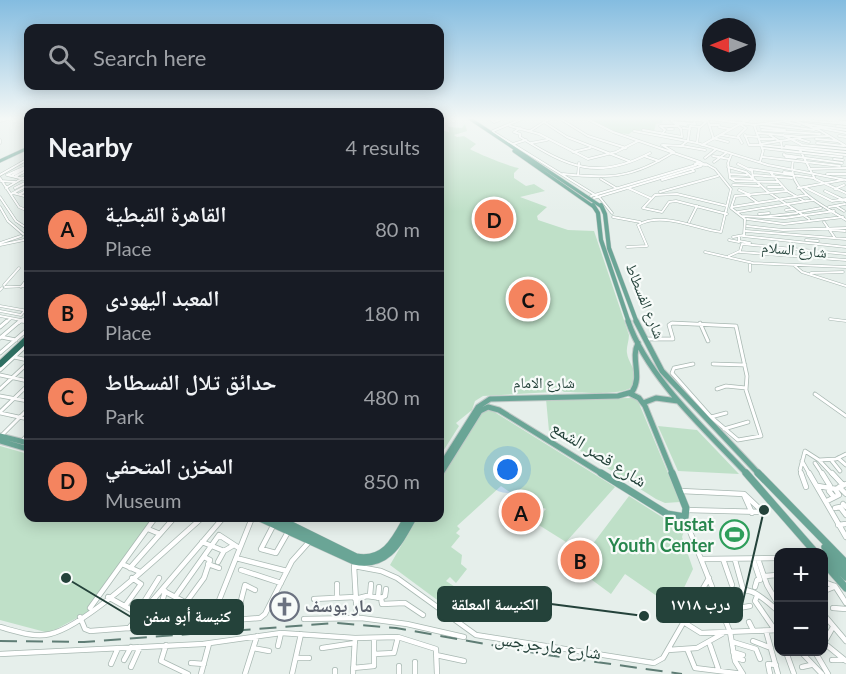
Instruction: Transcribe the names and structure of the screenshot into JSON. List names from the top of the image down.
{
  "streets": {
    "main road": ["شارع الفسطاط", "شارع الامام", "شارع قصر الشمع"],
    "street": ["شارع السلام", "شارع مارجرجس"]
  },
  "places": {
    "other": ["درب ١٧١٨", "كنيسة أبو سفن", "الكنيسة المعلقة"],
    "sports": ["Fustat Youth Center"],
    "church": ["مار يوسف"]
  },
  "north": "left",
  "page": {
    "search": "Search here",
    "heading": ["Nearby", "4 results"],
    "list": [
      {
        "mark": "A",
        "name": "القاهرة القبطية",
        "note": "Place",
        "value": "80 m"
      },
      {
        "mark": "B",
        "name": "المعبد اليهودى",
        "note": "Place",
        "value": "180 m"
      },
      {
        "mark": "C",
        "name": "حدائق تلال الفسطاط",
        "note": "Park",
        "value": "480 m"
      },
      {
        "mark": "D",
        "name": "المخزن المتحفي",
        "note": "Museum",
        "value": "850 m"
      }
    ],
    "pins": [
      "D",
      "C",
      "A",
      "B"
    ],
    "map_buttons": ["+", "−"]
  }
}
